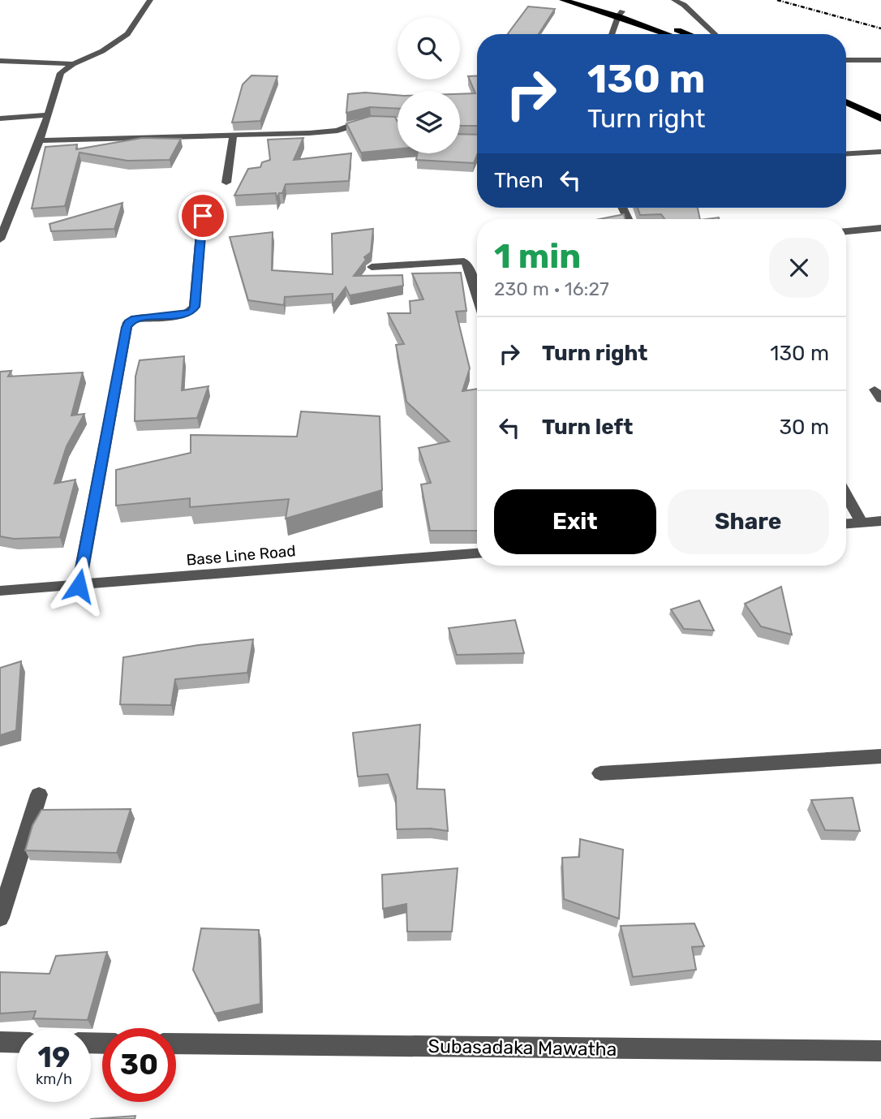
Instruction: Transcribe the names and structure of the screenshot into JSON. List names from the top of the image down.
{
  "streets": {
    "street": ["Base Line Road", "Subasadaka Mawatha"]
  },
  "page": {
    "turn": ["130 m", "Turn right"],
    "then": "Then",
    "heading": ["1 min", "230 m · 16:27"],
    "list": [
      {
        "name": "Turn right",
        "value": "130 m"
      },
      {
        "name": "Turn left",
        "value": "30 m"
      }
    ],
    "buttons": ["Exit", "Share"],
    "speed": "19 km/h",
    "limit": "30"
  }
}
